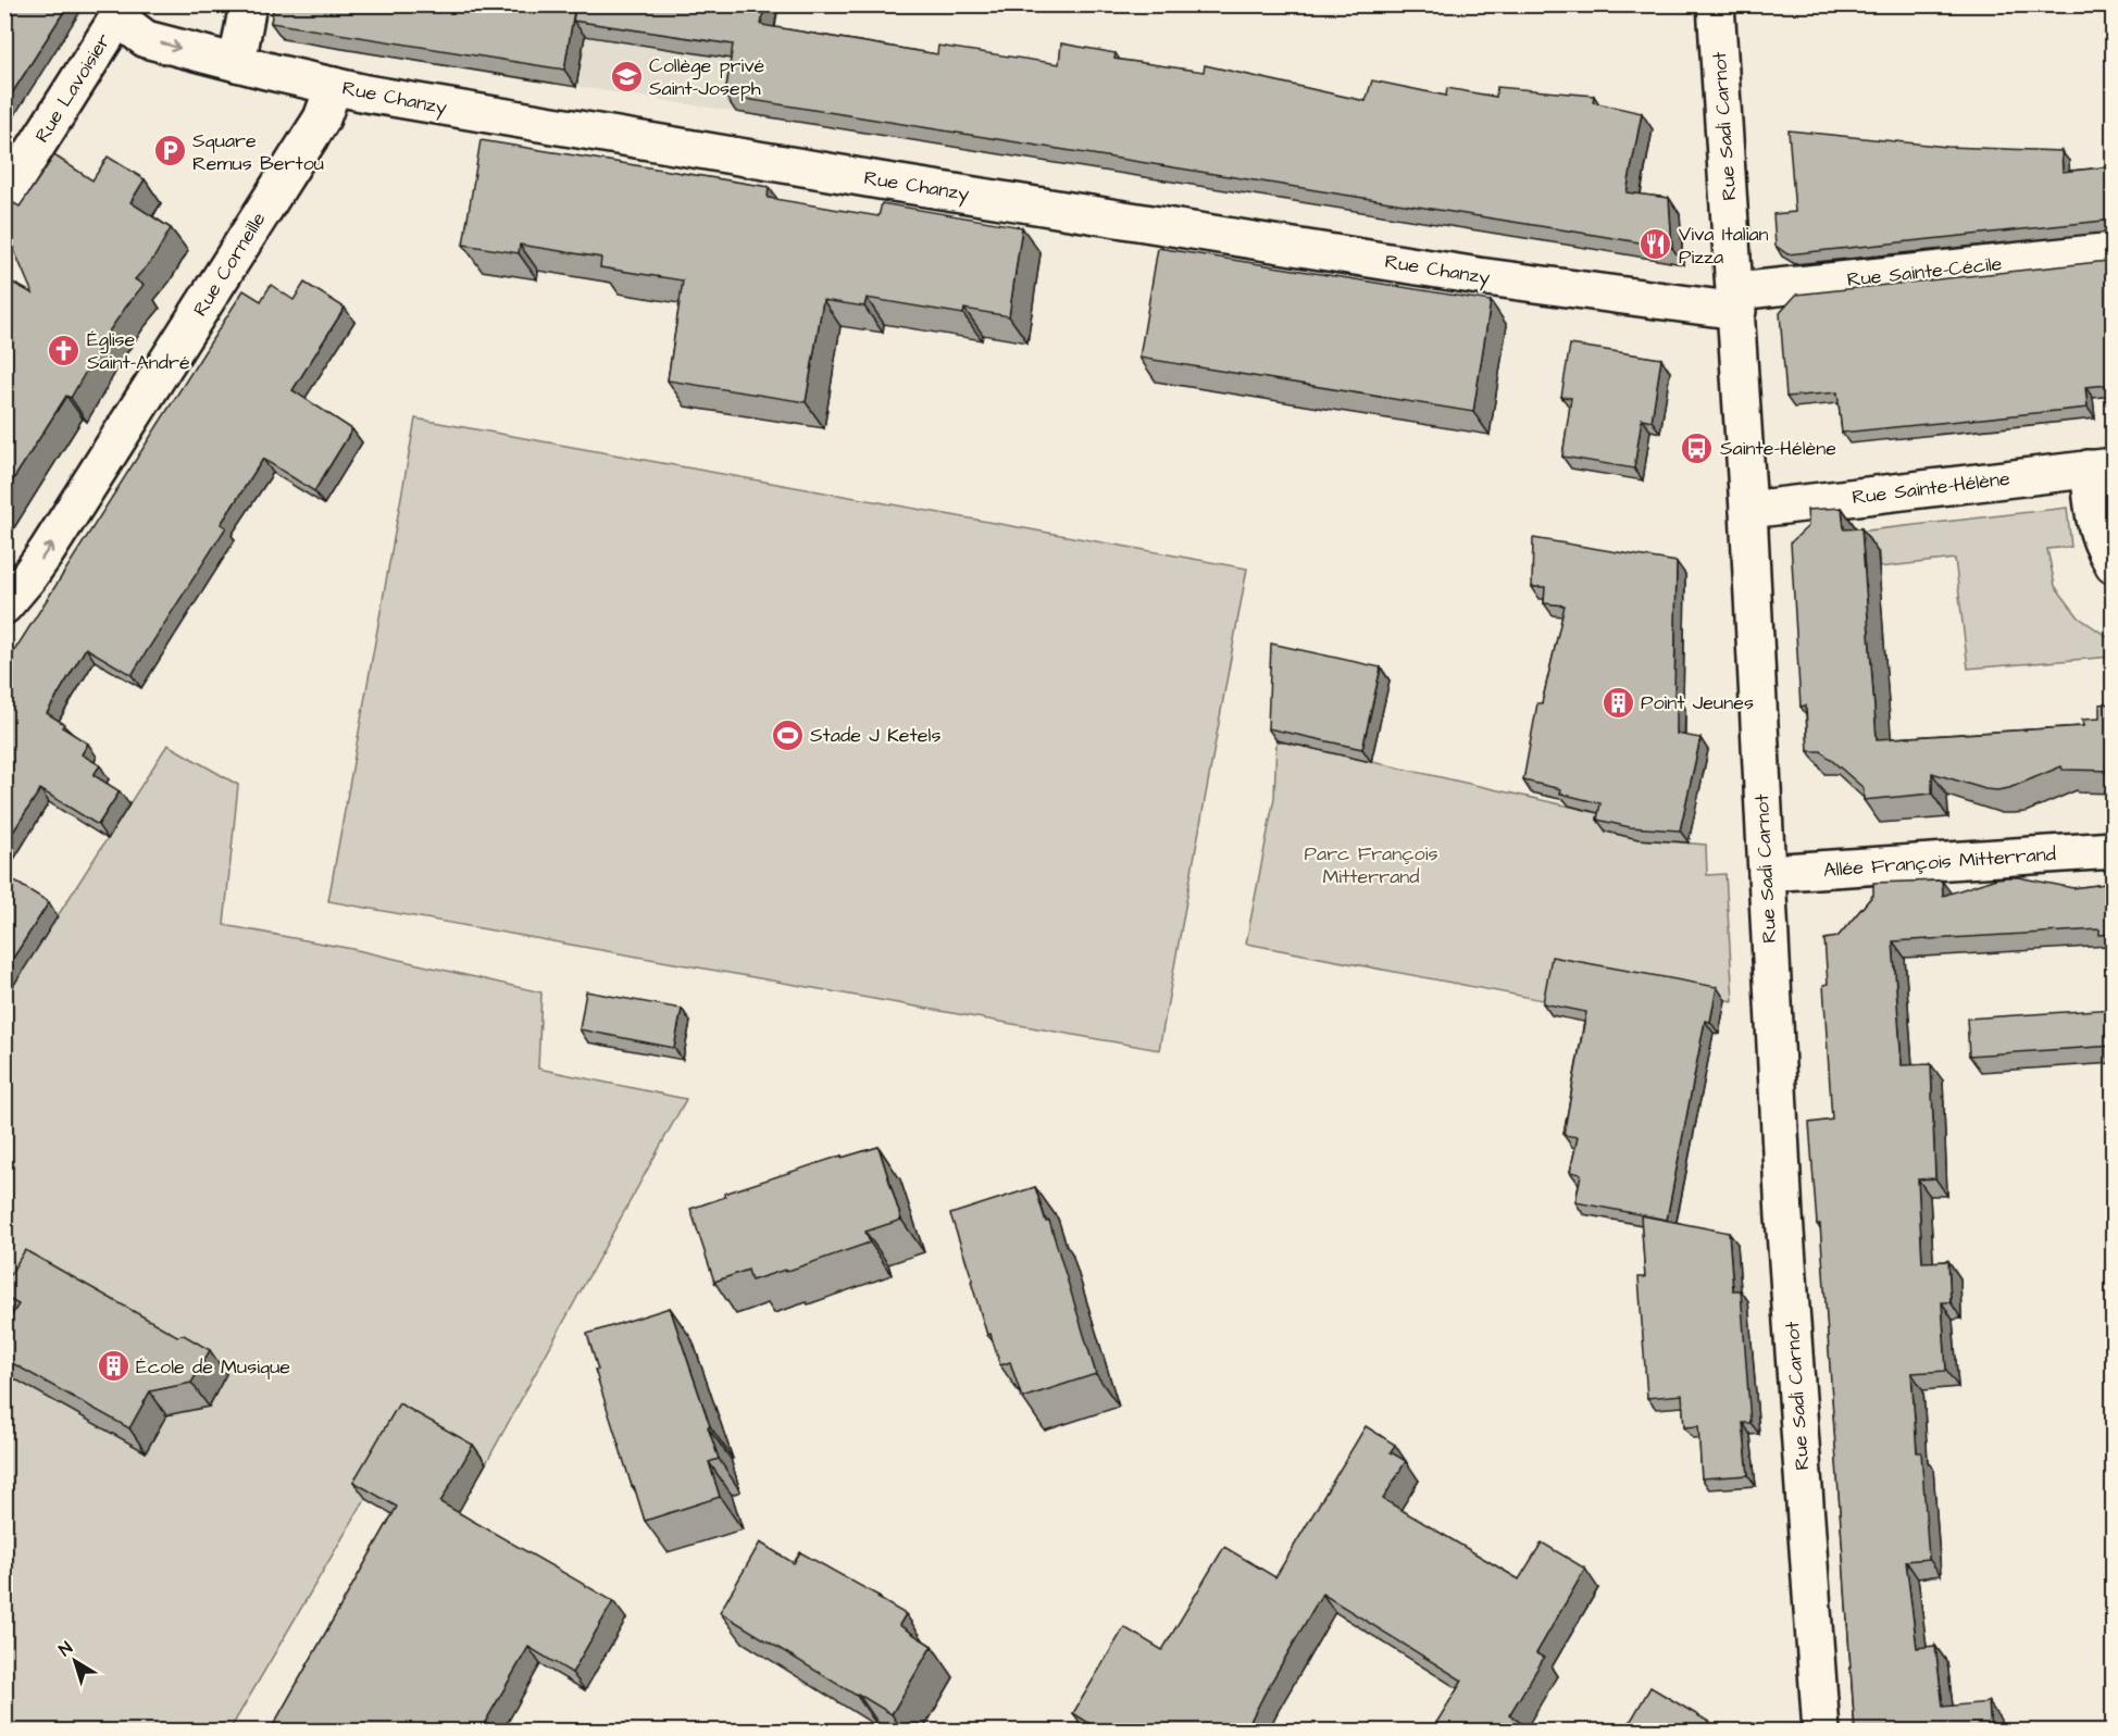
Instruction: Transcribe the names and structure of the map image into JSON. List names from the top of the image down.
{
  "streets": {
    "street": [
      "Rue Lavoisier",
      "Rue Chanzy",
      "Rue Sadi Carnot",
      "Rue Corneille",
      "Rue Sainte-Cécile",
      "Rue Sainte-Hélène",
      "Allée François Mitterrand"
    ]
  },
  "crossings": [
    ["Rue Lavoisier", "Rue Chanzy"],
    ["Rue Chanzy", "Rue Sadi Carnot"],
    ["Rue Chanzy", "Rue Corneille"],
    ["Rue Chanzy", "Rue Sainte-Cécile"],
    ["Rue Sadi Carnot", "Rue Sainte-Cécile"],
    ["Rue Sadi Carnot", "Rue Sainte-Hélène"],
    ["Rue Sadi Carnot", "Allée François Mitterrand"]
  ],
  "one_way": ["Rue Corneille"],
  "parks": ["Parc François Mitterrand"],
  "places": {
    "school or university": ["Collège privé Saint-Joseph"],
    "parking": ["Square Remus Bertou"],
    "restaurant": ["Viva Italian Pizza"],
    "church": ["Église Saint-André"],
    "bus stop": ["Sainte-Hélène"],
    "building": ["Point Jeunes", "École de Musique"],
    "sports": ["Stade J Ketels"]
  },
  "north": "top left"
}
